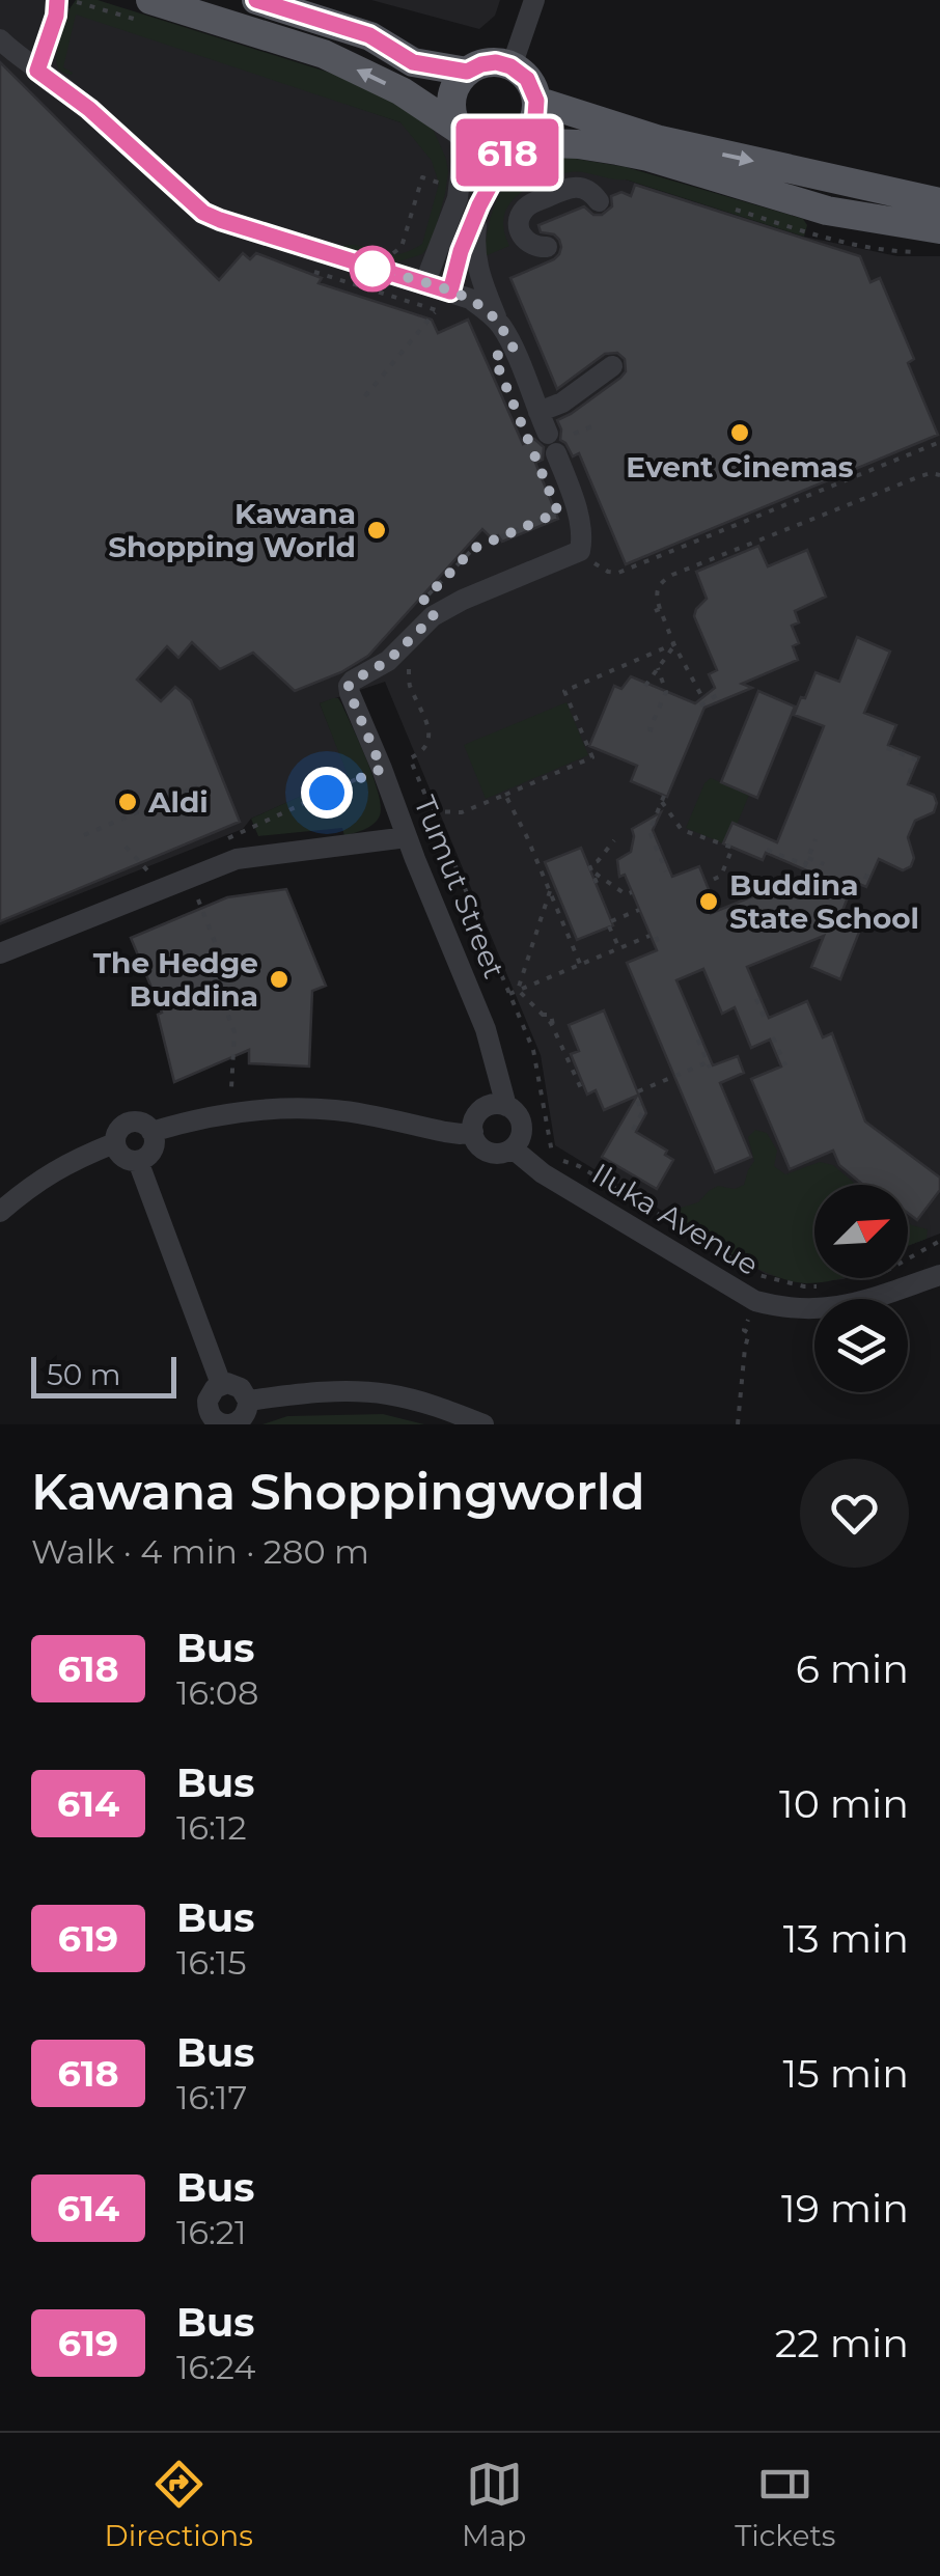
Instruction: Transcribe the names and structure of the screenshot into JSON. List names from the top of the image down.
{
  "streets": {
    "street": ["Tumut Street", "Iluka Avenue"]
  },
  "crossings": [
    ["Tumut Street", "Iluka Avenue"]
  ],
  "places": [
    "Event Cinemas",
    "Kawana Shopping World",
    "Aldi",
    "Buddina State School",
    "The Hedge Buddina"
  ],
  "lines": ["bus line 618"],
  "scale_bar": "50 m",
  "north": "top right",
  "page": {
    "on_map": "618",
    "scale": "50 m",
    "heading": ["Kawana Shoppingworld", "Walk · 4 min · 280 m"],
    "list": [
      {
        "mark": "618",
        "name": "Bus",
        "note": "16:08",
        "value": "6 min"
      },
      {
        "mark": "614",
        "name": "Bus",
        "note": "16:12",
        "value": "10 min"
      },
      {
        "mark": "619",
        "name": "Bus",
        "note": "16:15",
        "value": "13 min"
      },
      {
        "mark": "618",
        "name": "Bus",
        "note": "16:17",
        "value": "15 min"
      },
      {
        "mark": "614",
        "name": "Bus",
        "note": "16:21",
        "value": "19 min"
      },
      {
        "mark": "619",
        "name": "Bus",
        "note": "16:24",
        "value": "22 min"
      }
    ],
    "tabs": ["Directions", "Map", "Tickets"]
  }
}
